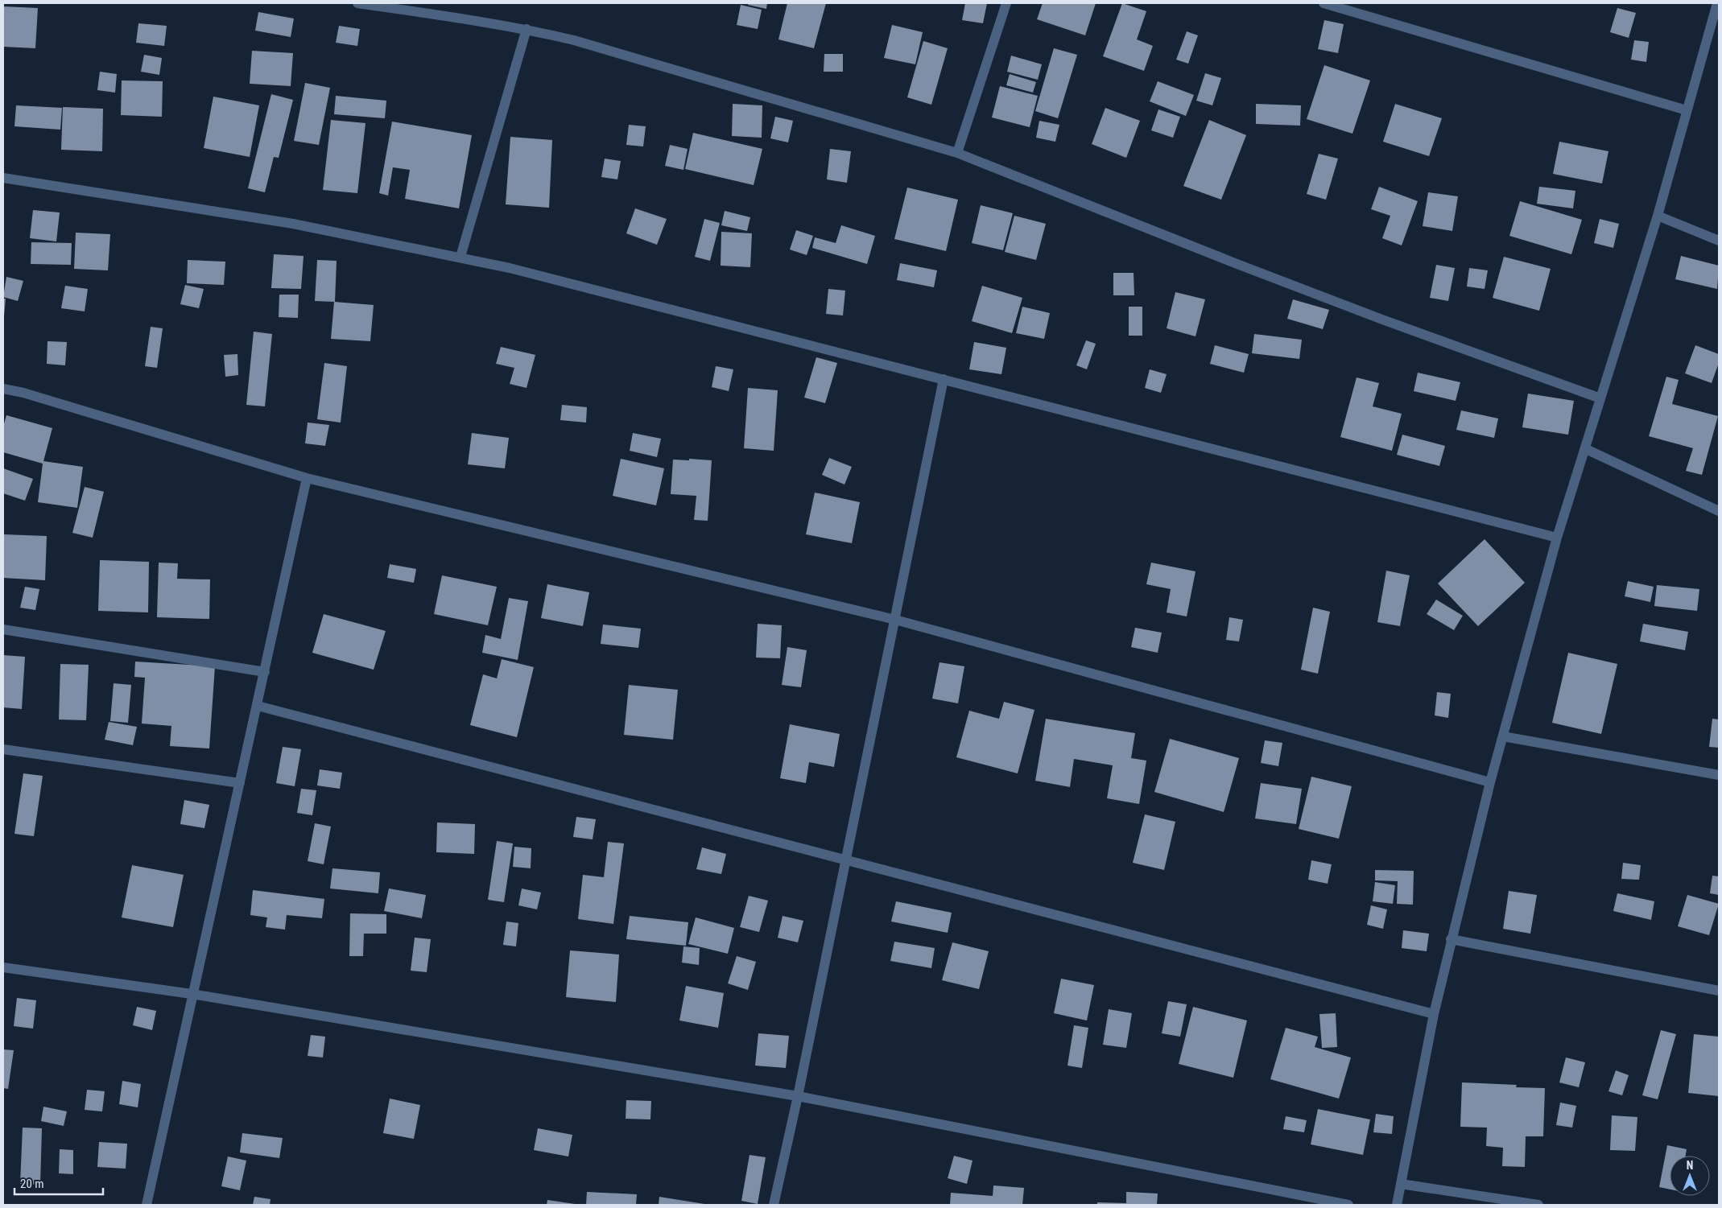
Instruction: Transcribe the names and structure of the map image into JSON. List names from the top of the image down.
{
  "scale_bar": "20 m",
  "north": "top"
}
